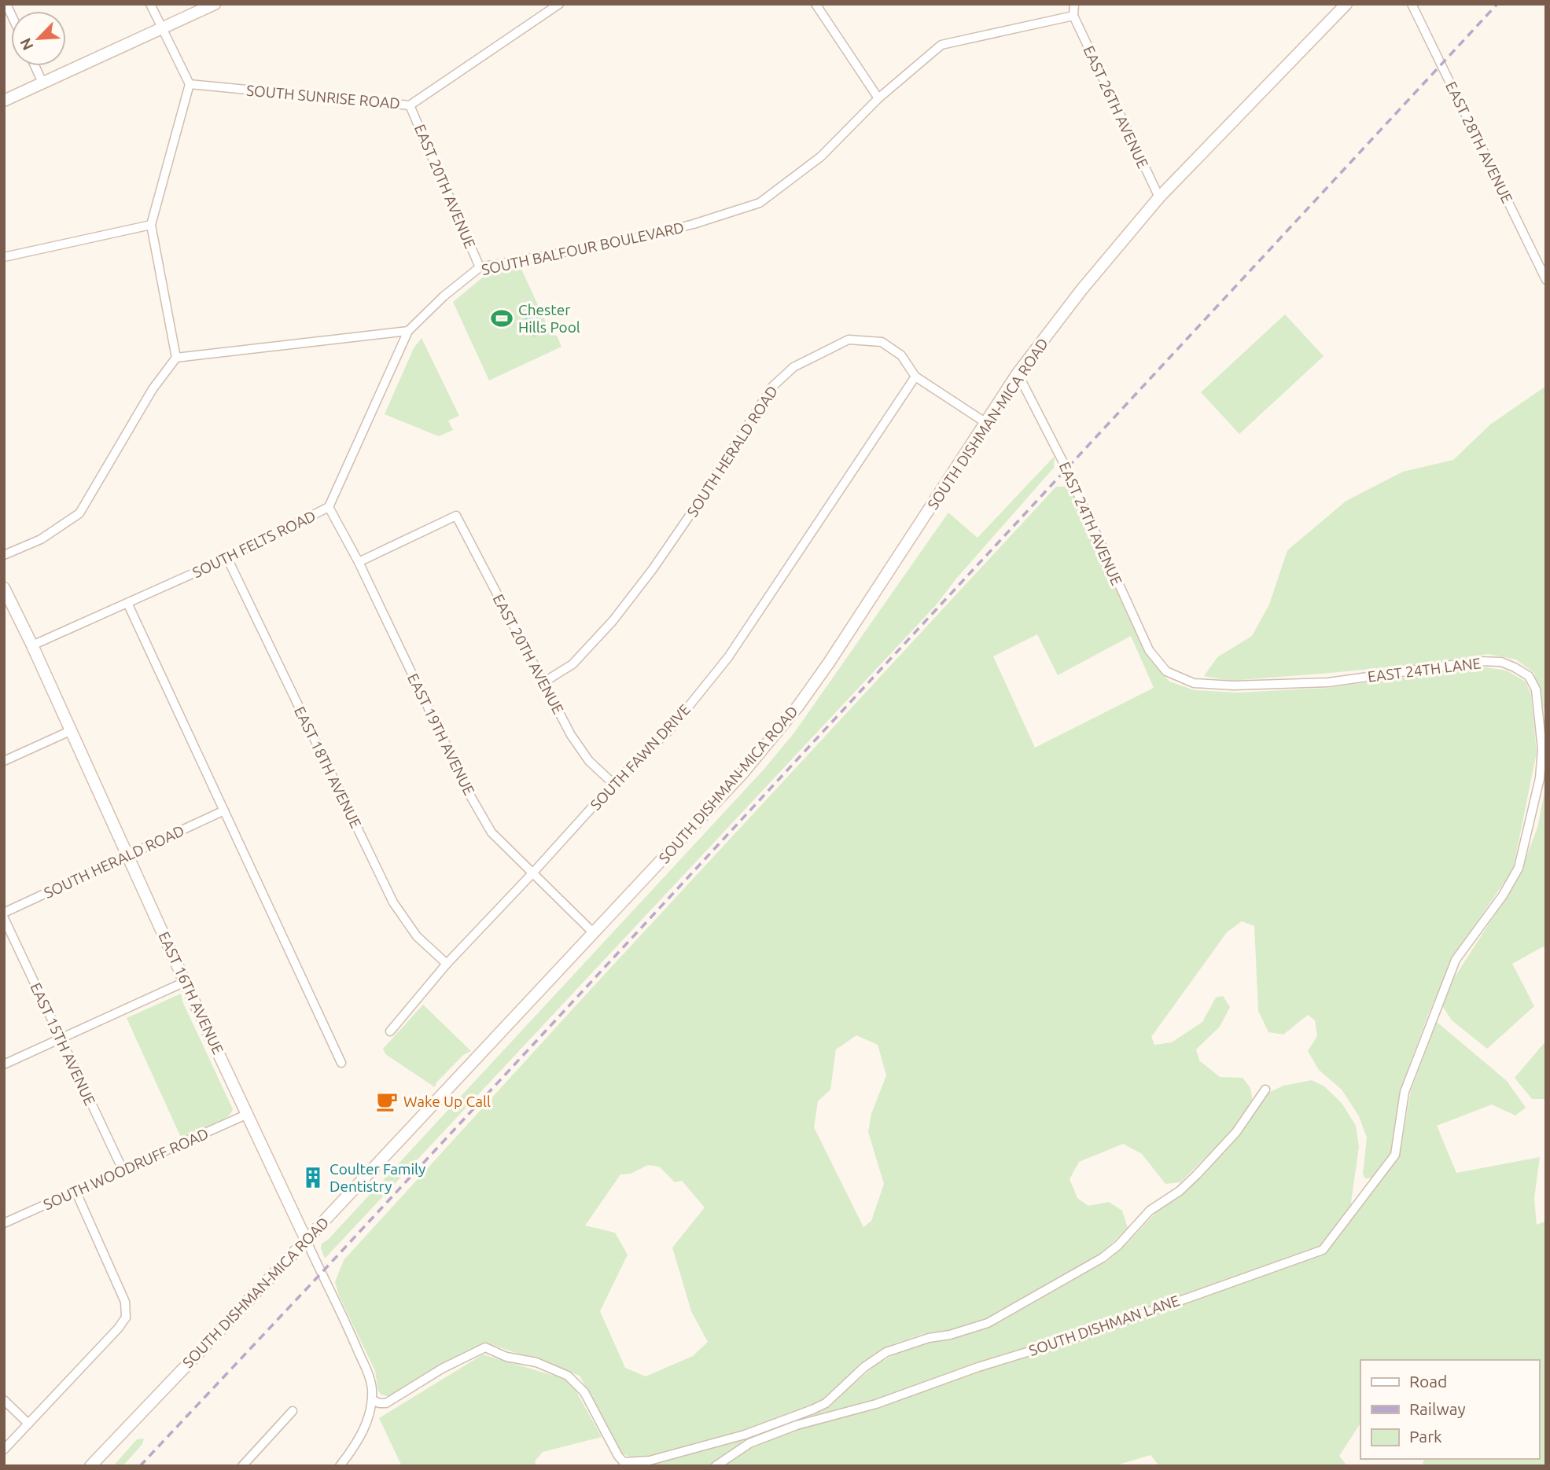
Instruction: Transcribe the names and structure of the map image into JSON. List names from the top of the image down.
{
  "streets": {
    "main road": ["SOUTH DISHMAN-MICA ROAD", "EAST 16TH AVENUE"],
    "street": [
      "SOUTH SUNRISE ROAD",
      "EAST 26TH AVENUE",
      "EAST 28TH AVENUE",
      "EAST 20TH AVENUE",
      "SOUTH BALFOUR BOULEVARD",
      "SOUTH HERALD ROAD",
      "EAST 24TH AVENUE",
      "SOUTH FELTS ROAD",
      "EAST 24TH LANE",
      "EAST 19TH AVENUE",
      "SOUTH FAWN DRIVE",
      "EAST 18TH AVENUE",
      "EAST 15TH AVENUE",
      "SOUTH WOODRUFF ROAD",
      "SOUTH DISHMAN LANE"
    ]
  },
  "crossings": [
    ["SOUTH SUNRISE ROAD", "EAST 20TH AVENUE"],
    ["EAST 26TH AVENUE", "SOUTH BALFOUR BOULEVARD"],
    ["EAST 26TH AVENUE", "SOUTH DISHMAN-MICA ROAD"],
    ["EAST 20TH AVENUE", "SOUTH BALFOUR BOULEVARD"],
    ["EAST 20TH AVENUE", "SOUTH HERALD ROAD"],
    ["EAST 20TH AVENUE", "EAST 19TH AVENUE"],
    ["EAST 20TH AVENUE", "SOUTH FAWN DRIVE"],
    ["SOUTH BALFOUR BOULEVARD", "SOUTH FELTS ROAD"],
    ["SOUTH DISHMAN-MICA ROAD", "SOUTH HERALD ROAD"],
    ["SOUTH DISHMAN-MICA ROAD", "EAST 24TH AVENUE"],
    ["SOUTH DISHMAN-MICA ROAD", "EAST 19TH AVENUE"],
    ["SOUTH DISHMAN-MICA ROAD", "EAST 16TH AVENUE"],
    ["SOUTH HERALD ROAD", "SOUTH FAWN DRIVE"],
    ["SOUTH HERALD ROAD", "EAST 16TH AVENUE"],
    ["EAST 24TH AVENUE", "EAST 24TH LANE"],
    ["SOUTH FELTS ROAD", "EAST 19TH AVENUE"],
    ["SOUTH FELTS ROAD", "EAST 18TH AVENUE"],
    ["SOUTH FELTS ROAD", "EAST 16TH AVENUE"],
    ["EAST 24TH LANE", "SOUTH DISHMAN LANE"],
    ["EAST 19TH AVENUE", "SOUTH FAWN DRIVE"],
    ["SOUTH FAWN DRIVE", "EAST 18TH AVENUE"],
    ["EAST 16TH AVENUE", "SOUTH WOODRUFF ROAD"],
    ["EAST 15TH AVENUE", "SOUTH WOODRUFF ROAD"]
  ],
  "places": {
    "sports": ["Chester Hills Pool"],
    "cafe": ["Wake Up Call"],
    "building": ["Coulter Family Dentistry"]
  },
  "legend": ["Road", "Railway", "Park"],
  "north": "bottom left"
}
